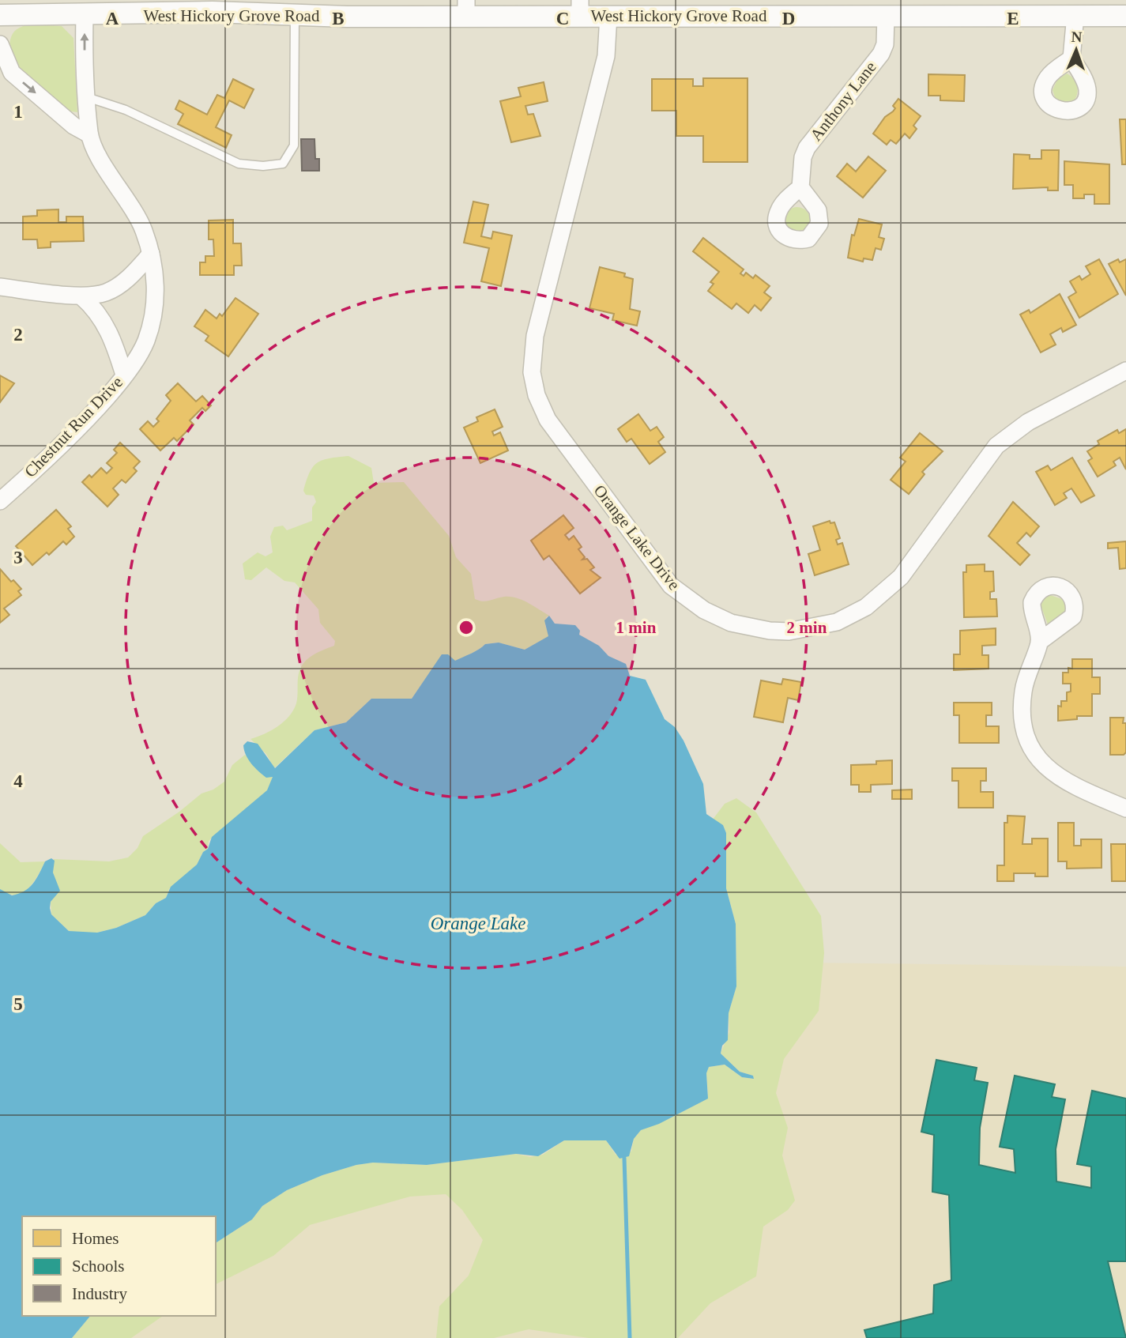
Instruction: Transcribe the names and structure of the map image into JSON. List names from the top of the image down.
{
  "streets": {
    "street": [
      "West Hickory Grove Road",
      "Anthony Lane",
      "Chestnut Run Drive",
      "Orange Lake Drive"
    ]
  },
  "crossings": [
    ["West Hickory Grove Road", "Anthony Lane"],
    ["West Hickory Grove Road", "Chestnut Run Drive"],
    ["West Hickory Grove Road", "Orange Lake Drive"]
  ],
  "water": ["Orange Lake"],
  "legend": ["Homes", "Schools", "Industry"],
  "north": "top",
  "grid": {
    "columns": [
      "A",
      "B",
      "C",
      "D",
      "E"
    ],
    "rows": [
      "1",
      "2",
      "3",
      "4",
      "5"
    ]
  },
  "rings": ["1 min", "2 min"]
}
